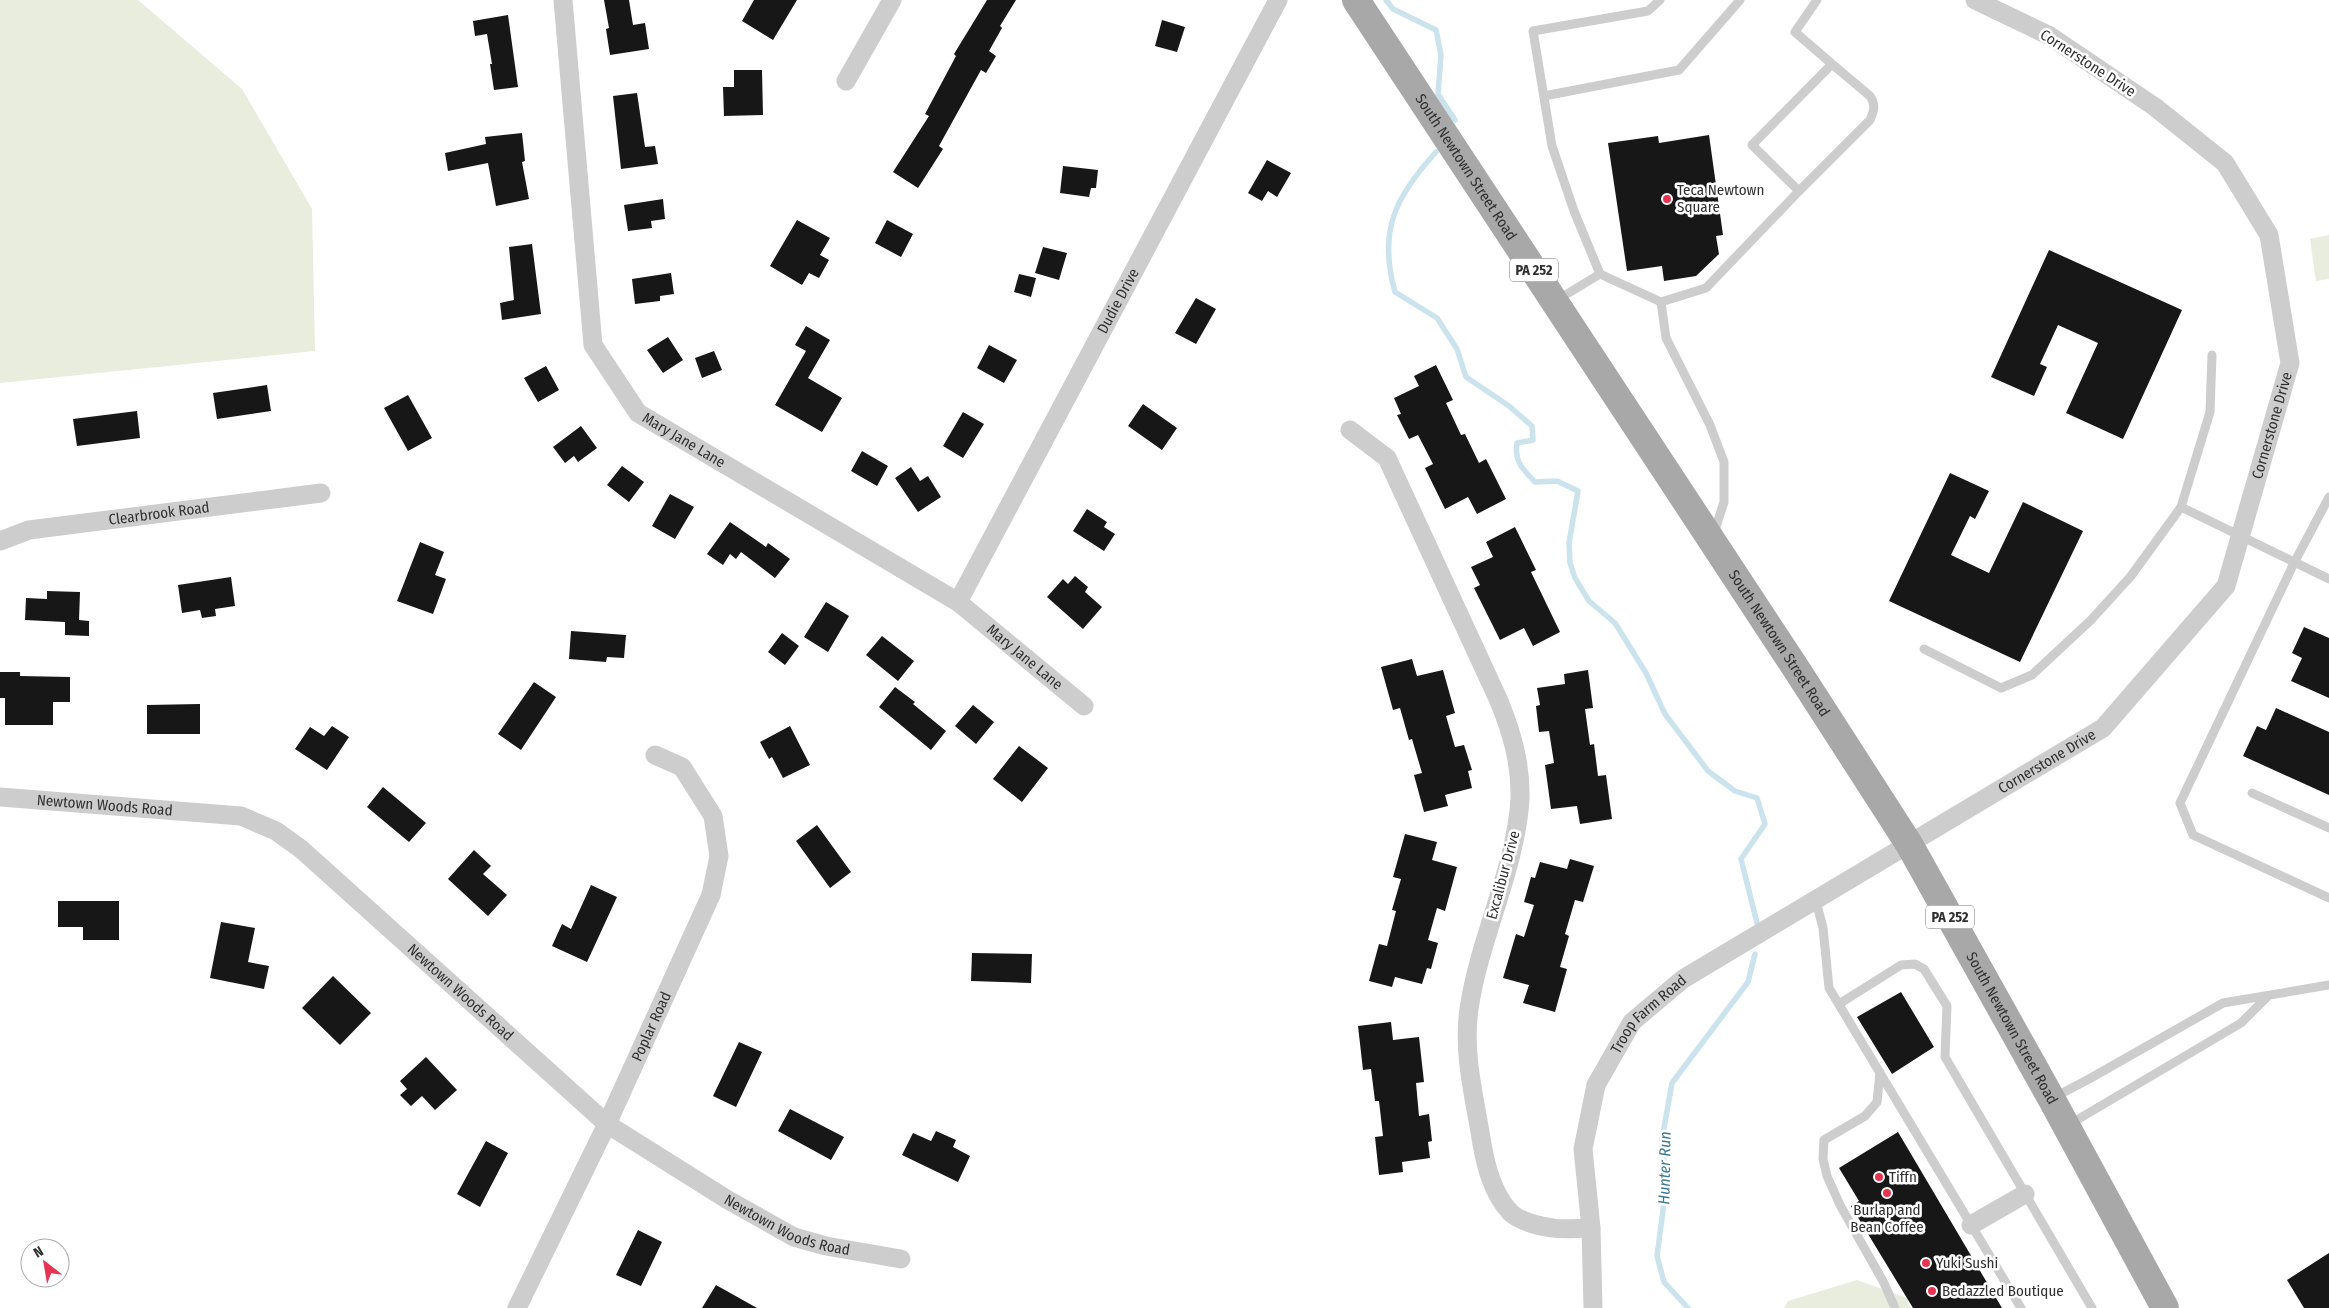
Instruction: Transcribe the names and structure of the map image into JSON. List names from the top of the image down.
{
  "streets": {
    "main road": ["South Newtown Street Road", "PA 252"],
    "street": [
      "Cornerstone Drive",
      "Dudie Drive",
      "Mary Jane Lane",
      "Clearbrook Road",
      "Newtown Woods Road",
      "Excalibur Drive",
      "Troop Farm Road",
      "Poplar Road"
    ]
  },
  "crossings": [
    ["Cornerstone Drive", "South Newtown Street Road"],
    ["Cornerstone Drive", "Troop Farm Road"],
    ["South Newtown Street Road", "Troop Farm Road"],
    ["Dudie Drive", "Mary Jane Lane"],
    ["Newtown Woods Road", "Poplar Road"],
    ["Excalibur Drive", "Troop Farm Road"]
  ],
  "water": ["Hunter Run"],
  "places": [
    "Teca Newtown Square",
    "Tiffn",
    "Burlap and Bean Coffee",
    "Yuki Sushi",
    "Bedazzled Boutique"
  ],
  "north": "top left"
}
